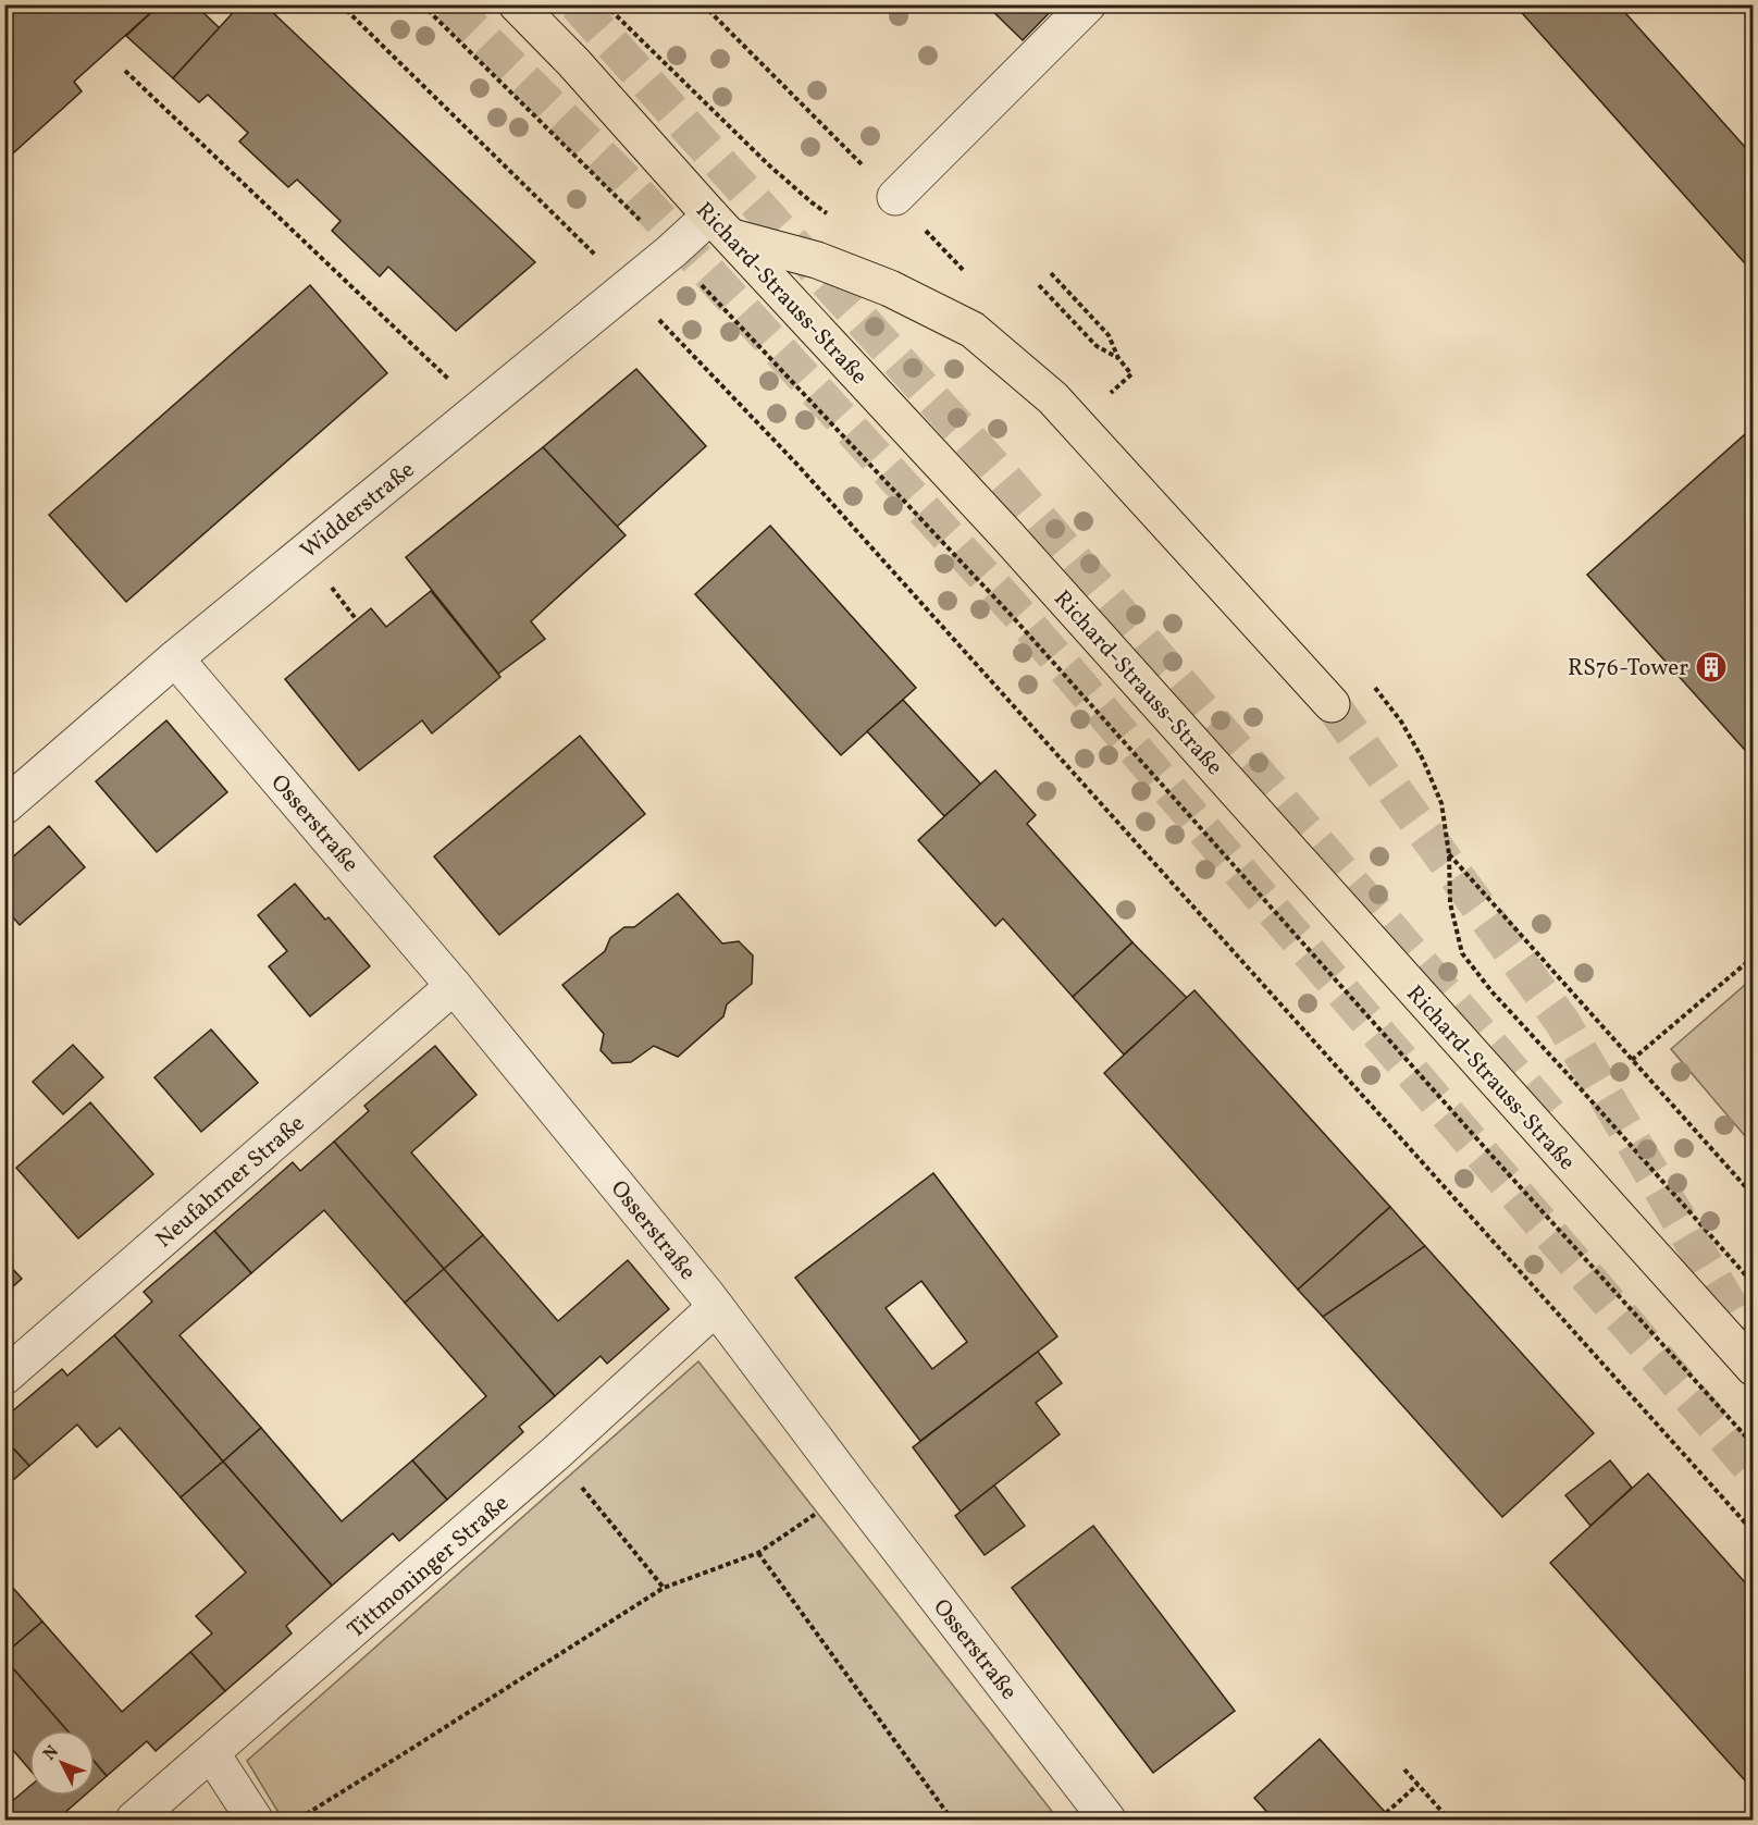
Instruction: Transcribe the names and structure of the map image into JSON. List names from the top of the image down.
{
  "streets": {
    "main road": ["Richard-Strauss-Straße"],
    "street": [
      "Widderstraße",
      "Osserstraße",
      "Neufahrner Straße",
      "Tittmoninger Straße"
    ]
  },
  "crossings": [
    ["Richard-Strauss-Straße", "Widderstraße"],
    ["Widderstraße", "Osserstraße"],
    ["Osserstraße", "Neufahrner Straße"],
    ["Osserstraße", "Tittmoninger Straße"]
  ],
  "places": {
    "building": ["RS76-Tower"]
  },
  "north": "top left"
}
